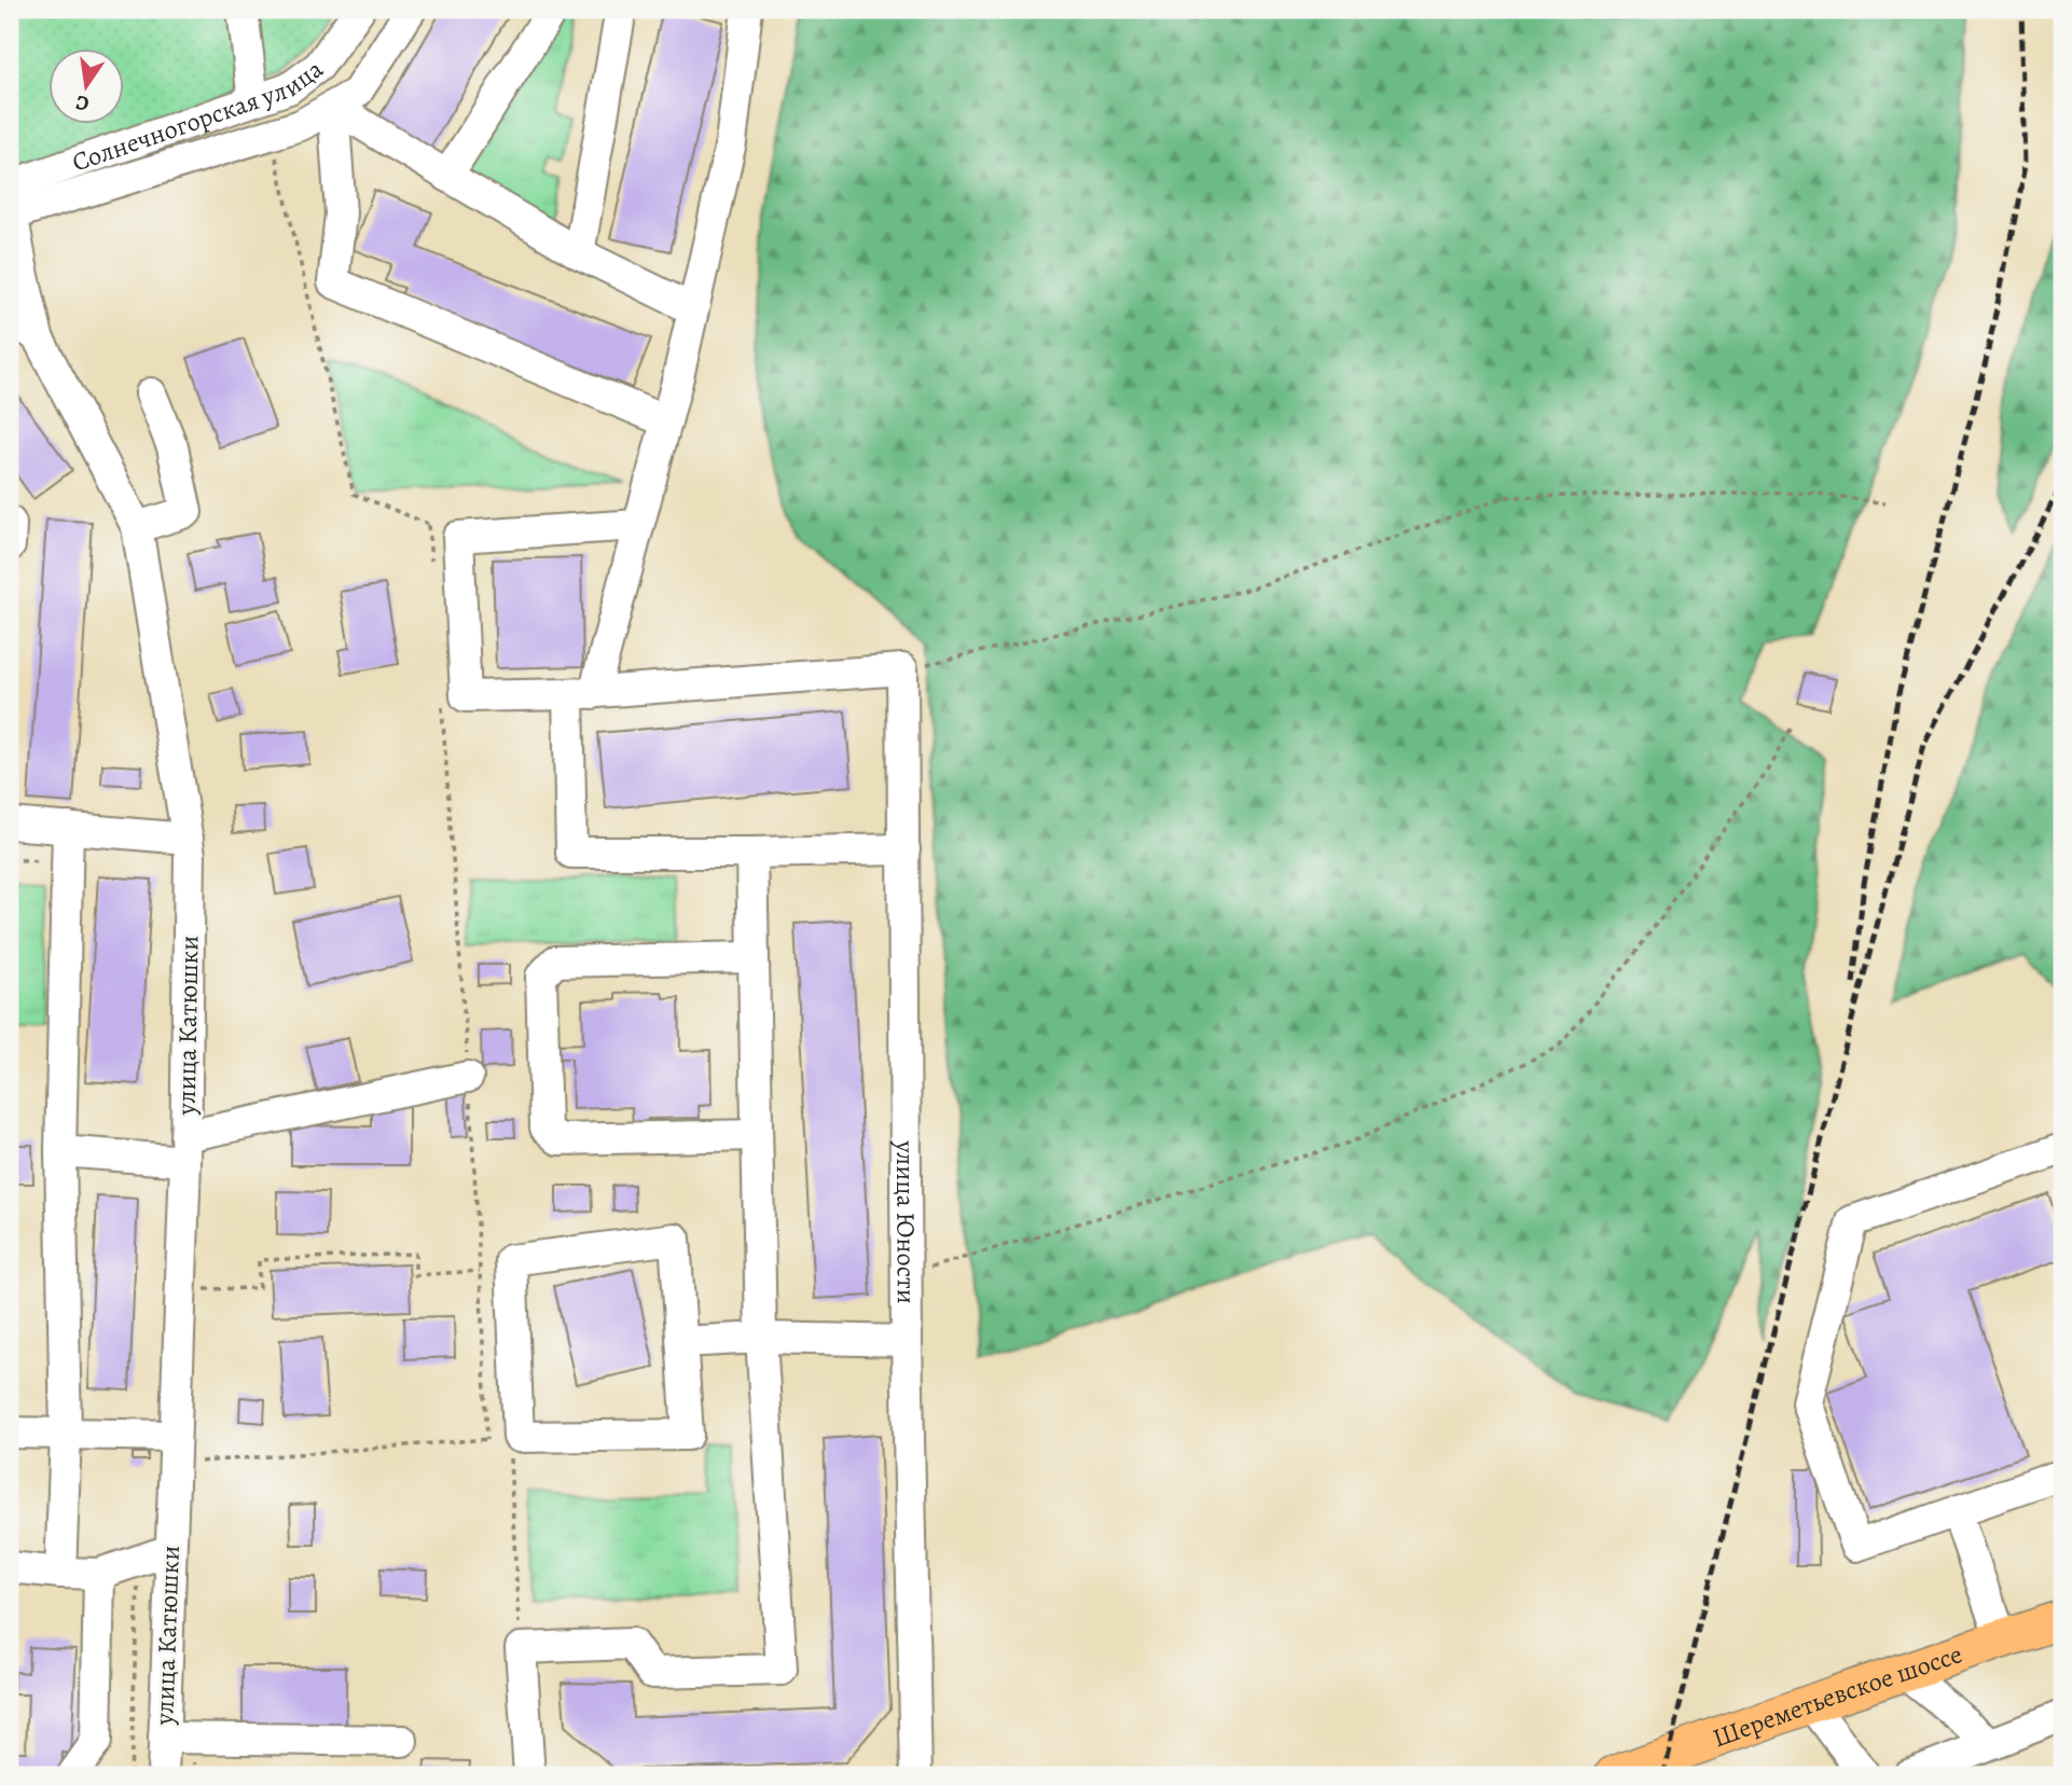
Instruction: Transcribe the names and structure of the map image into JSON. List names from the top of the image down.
{
  "streets": {
    "main road": ["Шереметьевское шоссе"],
    "street": ["Солнечногорская улица", "улица Катюшки", "улица Юности"]
  },
  "north": "bottom"
}
